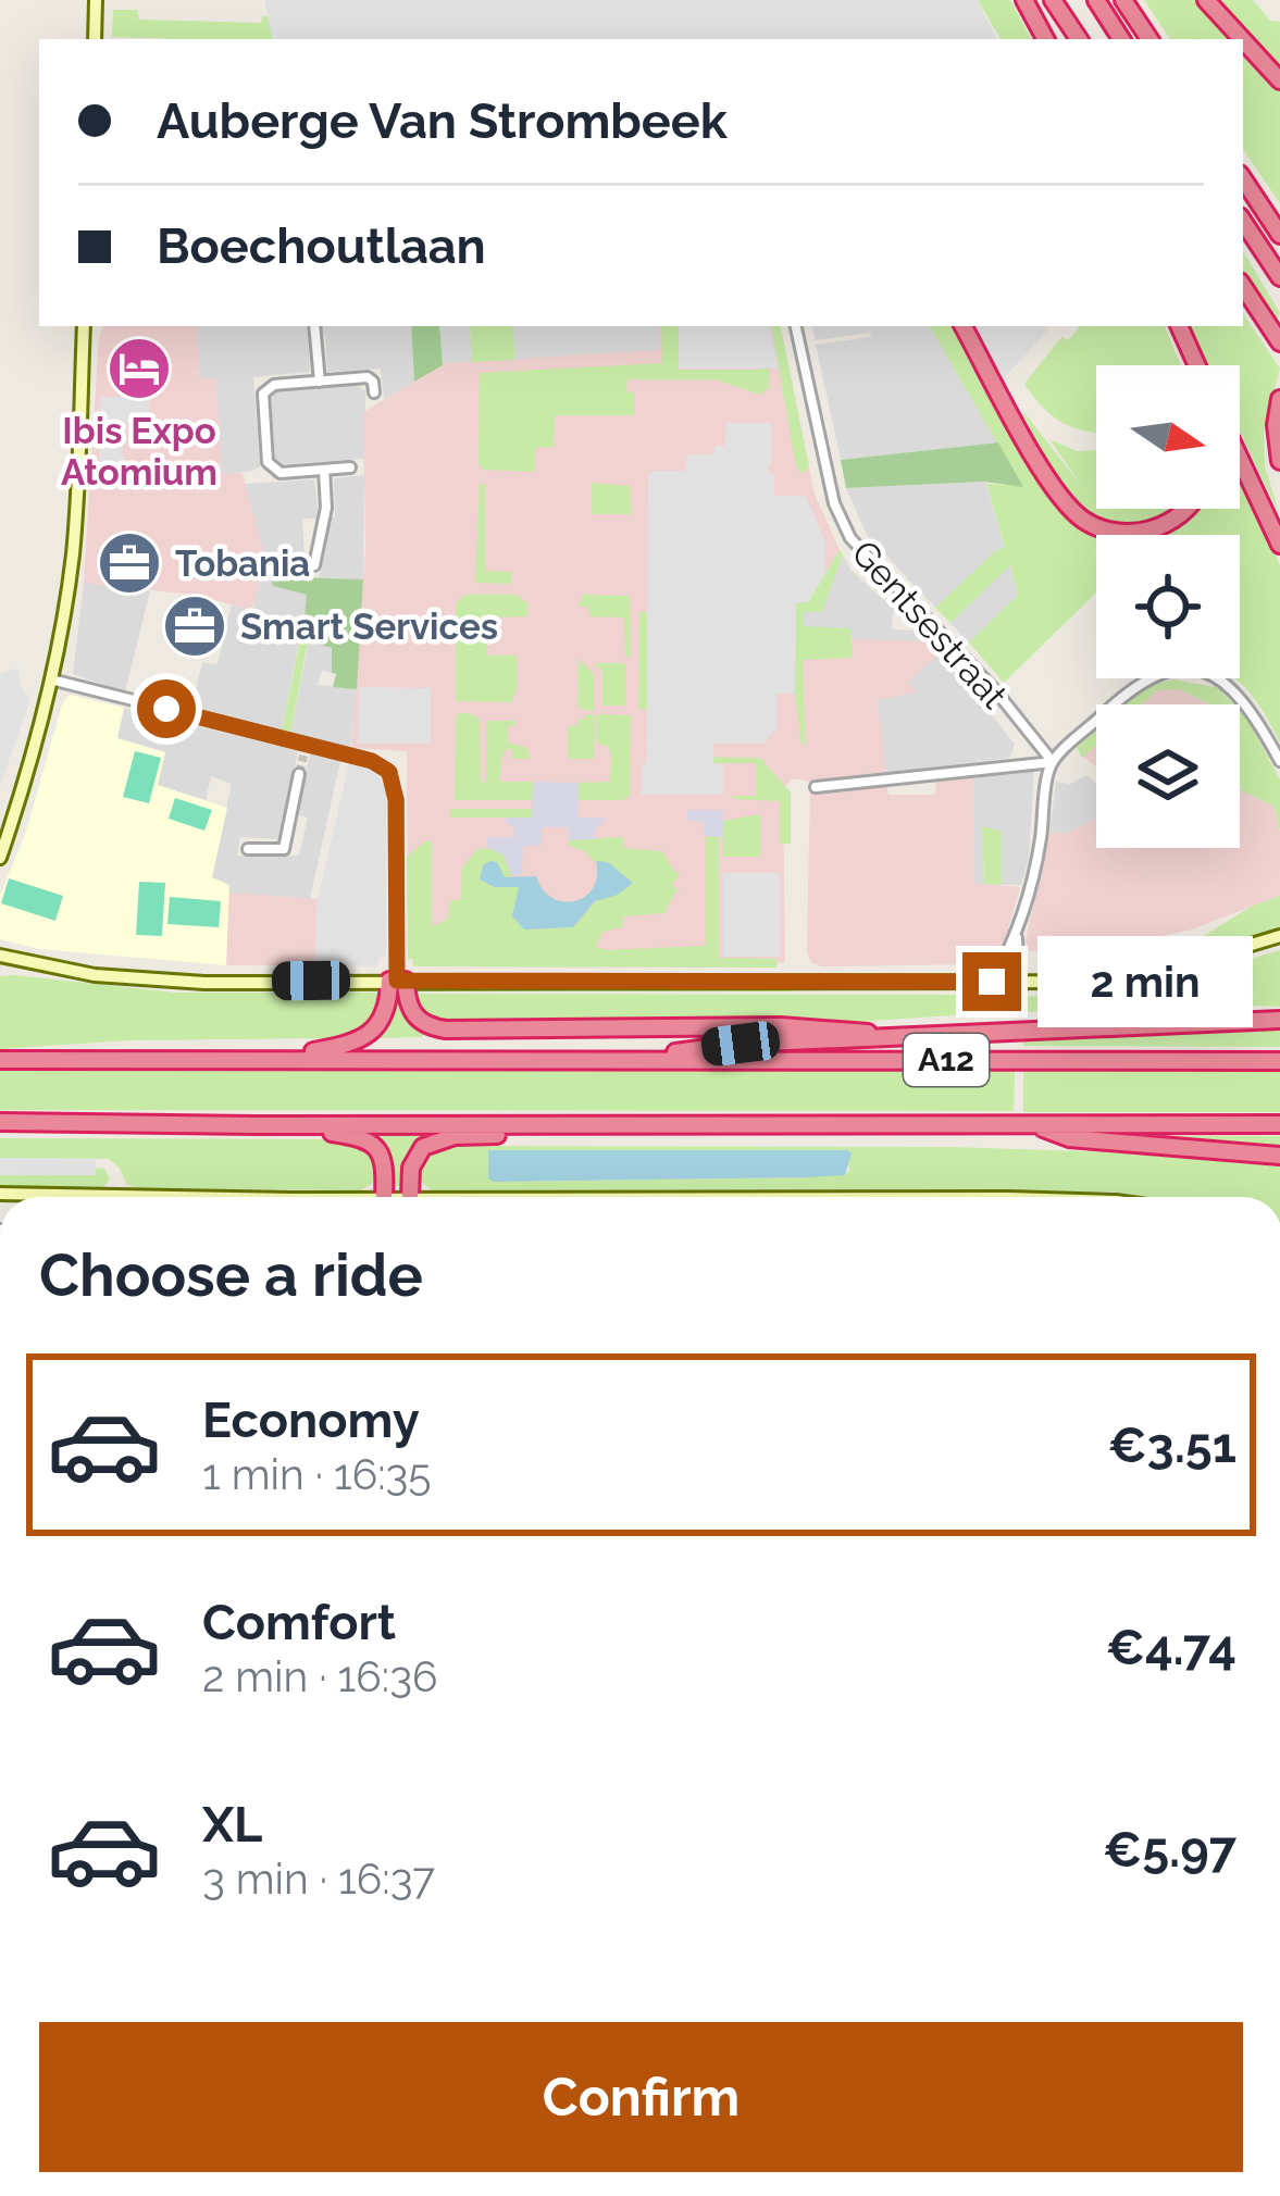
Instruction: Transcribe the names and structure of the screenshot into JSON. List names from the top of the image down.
{
  "streets": {
    "highway": ["A12"],
    "street": ["Gentsestraat"]
  },
  "places": {
    "hotel": ["Ibis Expo Atomium"],
    "office": ["Tobania", "Smart Services"]
  },
  "north": "right",
  "page": {
    "banner": ["Auberge Van Strombeek", "Boechoutlaan"],
    "bubble": "2 min",
    "heading": "Choose a ride",
    "list": [
      {
        "name": "Economy",
        "note": "1 min · 16:35",
        "value": "€3.51"
      },
      {
        "name": "Comfort",
        "note": "2 min · 16:36",
        "value": "€4.74"
      },
      {
        "name": "XL",
        "note": "3 min · 16:37",
        "value": "€5.97"
      }
    ],
    "buttons": "Confirm"
  }
}
